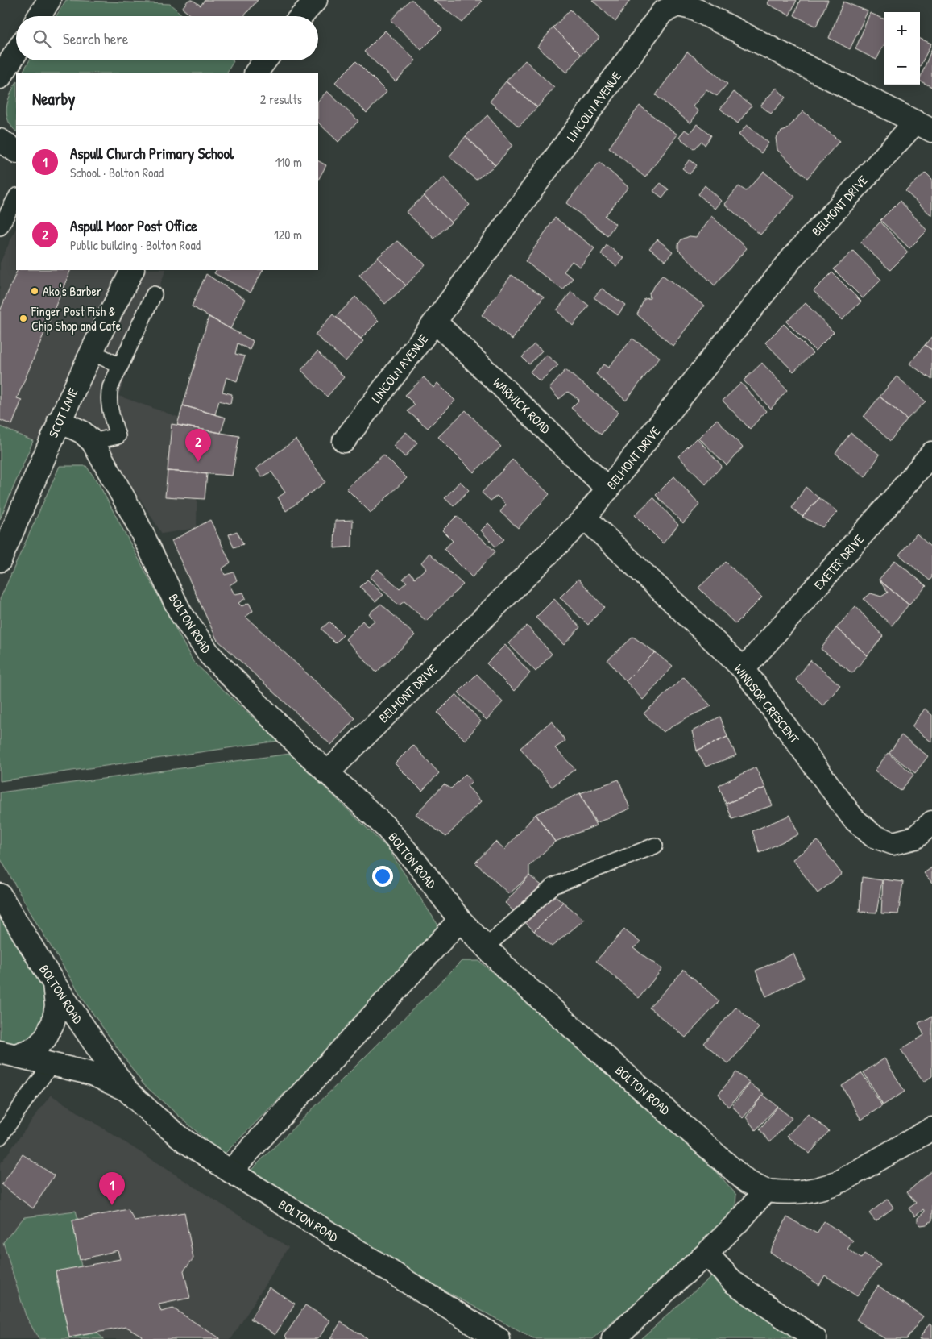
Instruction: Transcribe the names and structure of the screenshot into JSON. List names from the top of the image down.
{
  "streets": {
    "street": [
      "LINCOLN AVENUE",
      "BELMONT DRIVE",
      "WARWICK ROAD",
      "SCOT LANE",
      "EXETER DRIVE",
      "BOLTON ROAD",
      "WINDSOR CRESCENT"
    ]
  },
  "crossings": [
    ["LINCOLN AVENUE", "BELMONT DRIVE"],
    ["LINCOLN AVENUE", "WARWICK ROAD"],
    ["BELMONT DRIVE", "WARWICK ROAD"],
    ["BELMONT DRIVE", "BOLTON ROAD"],
    ["BELMONT DRIVE", "WINDSOR CRESCENT"],
    ["SCOT LANE", "BOLTON ROAD"],
    ["EXETER DRIVE", "WINDSOR CRESCENT"]
  ],
  "places": ["Ako's Barber", "Finger Post Fish & Chip Shop and Cafe"],
  "page": {
    "map_buttons": ["+", "−"],
    "search": "Search here",
    "heading": ["Nearby", "2 results"],
    "list": [
      {
        "mark": "1",
        "name": "Aspull Church Primary School",
        "note": "School · Bolton Road",
        "value": "110 m"
      },
      {
        "mark": "2",
        "name": "Aspull Moor Post Office",
        "note": "Public building · Bolton Road",
        "value": "120 m"
      }
    ],
    "pins": ["2", "1"]
  }
}
